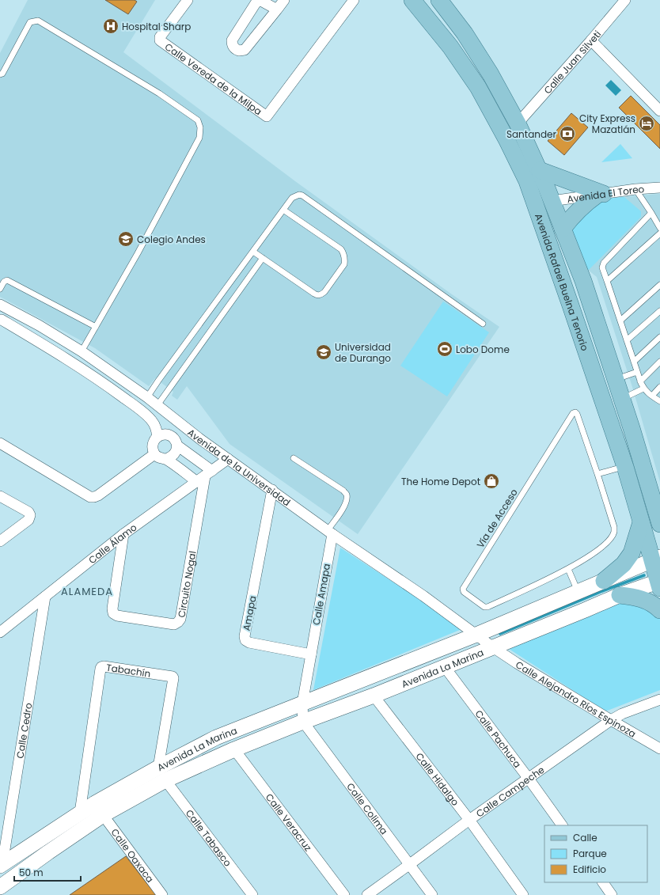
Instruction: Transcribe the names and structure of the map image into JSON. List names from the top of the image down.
{
  "streets": {
    "main road": ["Avenida Rafael Buelna Tenorio", "Avenida La Marina"],
    "street": [
      "Calle Juan Silveti",
      "Calle Vereda de la Milpa",
      "Avenida El Toreo",
      "Avenida de la Universidad",
      "Calle Álamo",
      "Circuito Nogal",
      "Calle Amapa",
      "Amapa",
      "Tabachín",
      "Calle Alejandro Ríos Espinoza",
      "Calle Cedro",
      "Calle Pachuca",
      "Calle Hidalgo",
      "Calle Campeche",
      "Calle Colima",
      "Calle Veracruz",
      "Calle Tabasco",
      "Calle Oaxaca"
    ],
    "lane": ["Vía de Acceso"]
  },
  "crossings": [
    ["Calle Juan Silveti", "Avenida Rafael Buelna Tenorio"],
    ["Avenida El Toreo", "Avenida Rafael Buelna Tenorio"],
    ["Avenida Rafael Buelna Tenorio", "Avenida La Marina"],
    ["Avenida de la Universidad", "Calle Álamo"],
    ["Avenida de la Universidad", "Calle Amapa"],
    ["Avenida de la Universidad", "Amapa"],
    ["Avenida de la Universidad", "Avenida La Marina"],
    ["Calle Álamo", "Circuito Nogal"],
    ["Calle Álamo", "Calle Cedro"],
    ["Calle Amapa", "Amapa"],
    ["Avenida La Marina", "Tabachín"],
    ["Avenida La Marina", "Calle Alejandro Ríos Espinoza"],
    ["Avenida La Marina", "Calle Cedro"],
    ["Avenida La Marina", "Calle Pachuca"],
    ["Avenida La Marina", "Calle Hidalgo"],
    ["Avenida La Marina", "Calle Colima"],
    ["Avenida La Marina", "Calle Veracruz"],
    ["Avenida La Marina", "Calle Tabasco"],
    ["Avenida La Marina", "Calle Oaxaca"],
    ["Calle Alejandro Ríos Espinoza", "Calle Campeche"],
    ["Calle Pachuca", "Calle Campeche"],
    ["Calle Hidalgo", "Calle Campeche"],
    ["Calle Campeche", "Calle Colima"]
  ],
  "districts": ["ALAMEDA"],
  "places": {
    "hospital": ["Hospital Sharp"],
    "hotel": ["City Express Mazatlán"],
    "bank": ["Santander"],
    "school or university": ["Colegio Andes", "Universidad de Durango"],
    "sports": ["Lobo Dome"],
    "shop": ["The Home Depot"]
  },
  "legend": ["Calle", "Parque", "Edificio"],
  "scale_bar": "50 m"
}
